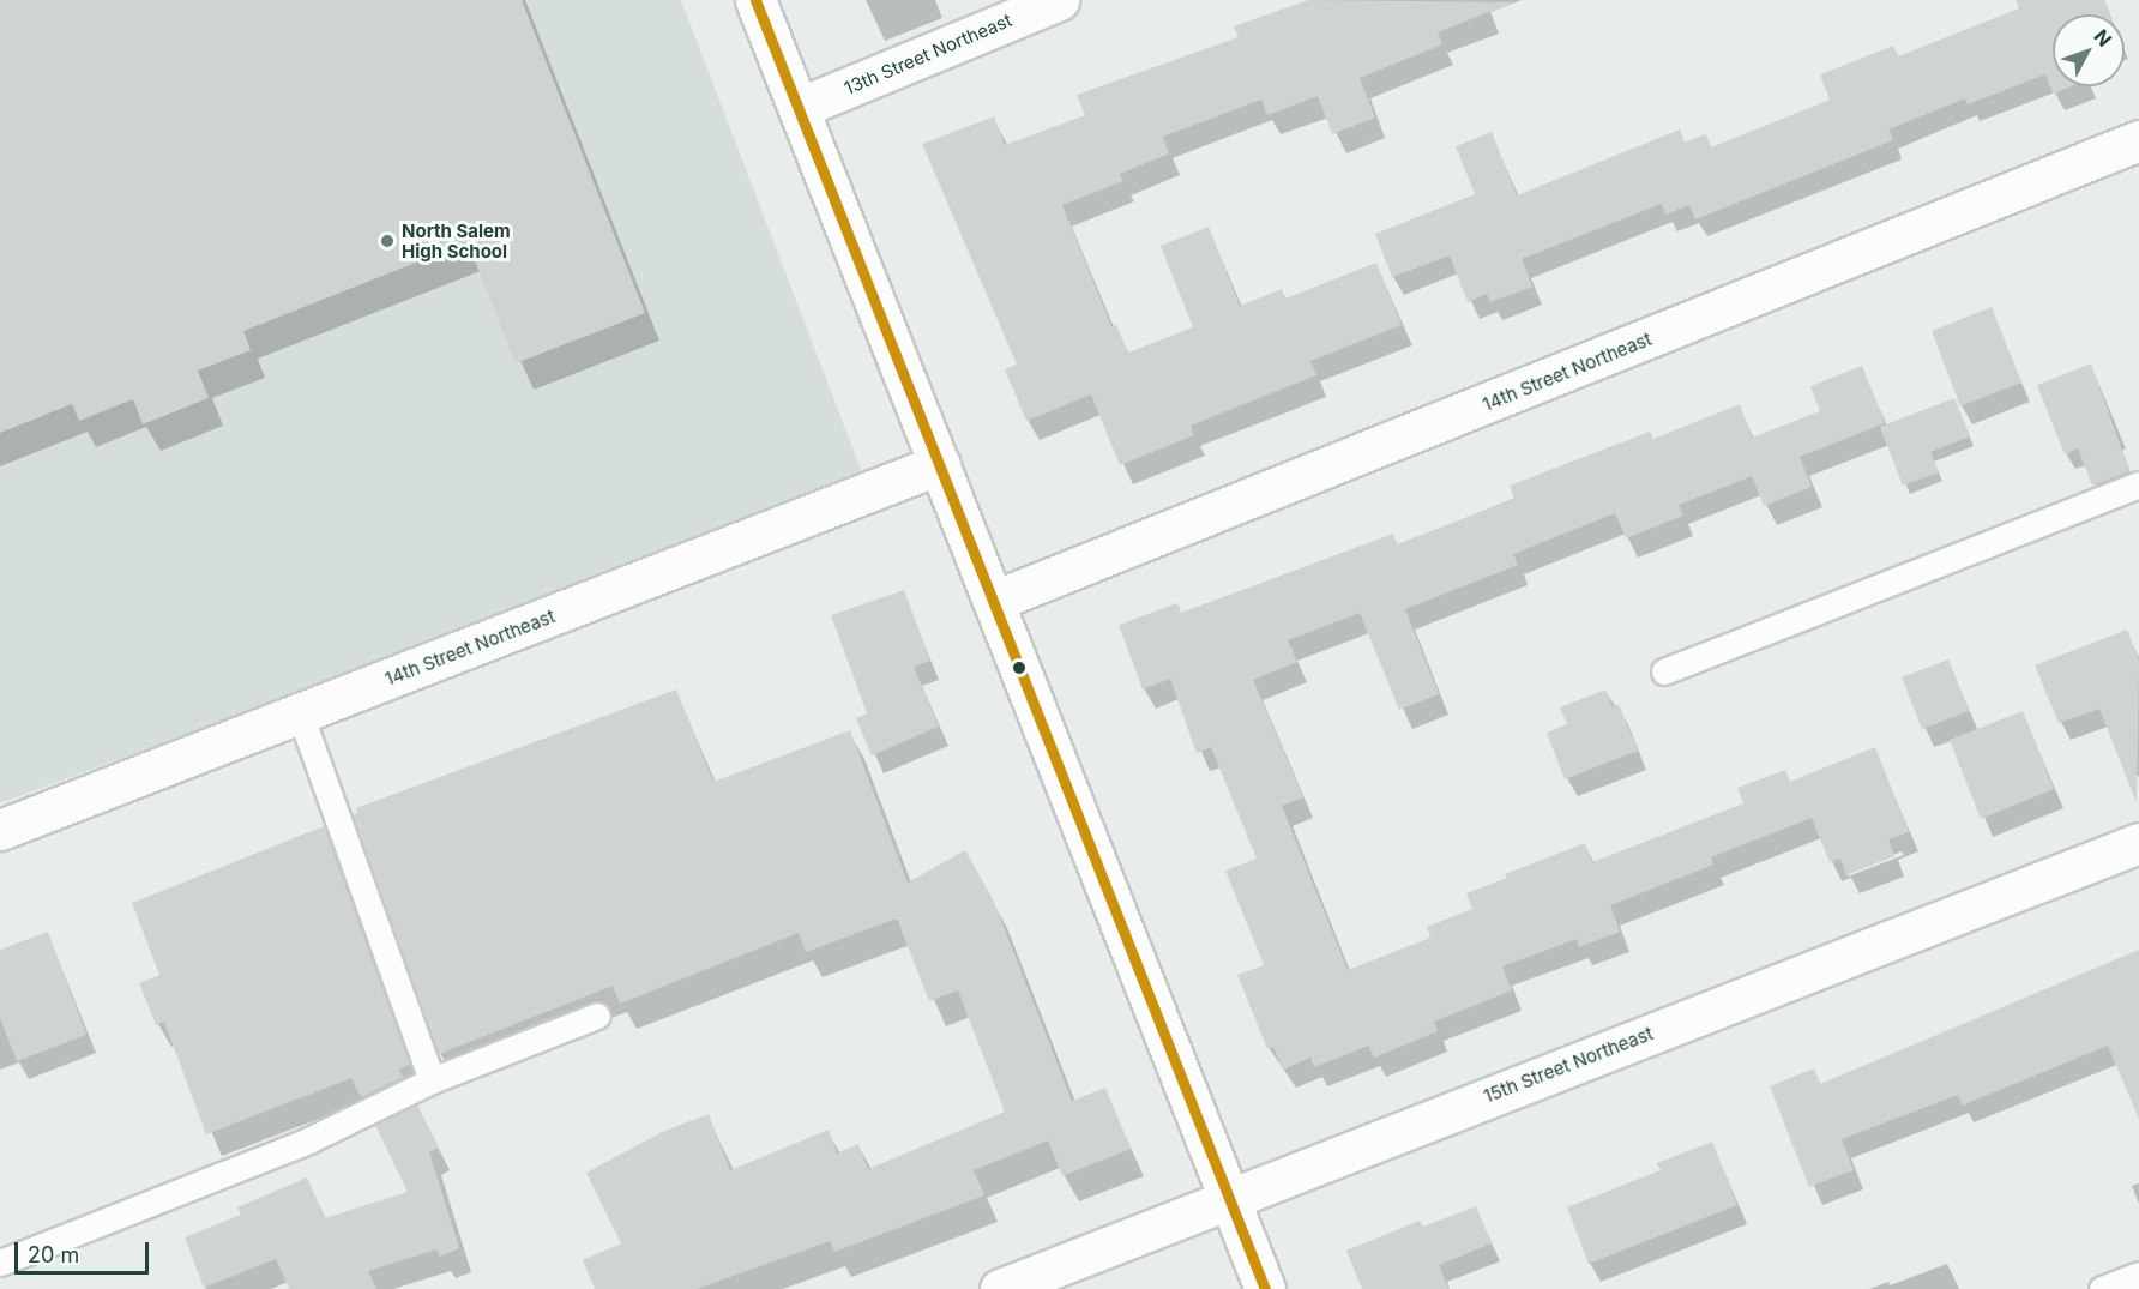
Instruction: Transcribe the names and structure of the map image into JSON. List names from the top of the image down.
{
  "streets": {
    "street": ["13th Street Northeast", "14th Street Northeast", "15th Street Northeast"]
  },
  "places": ["North Salem High School"],
  "scale_bar": "20 m",
  "north": "top right"
}
